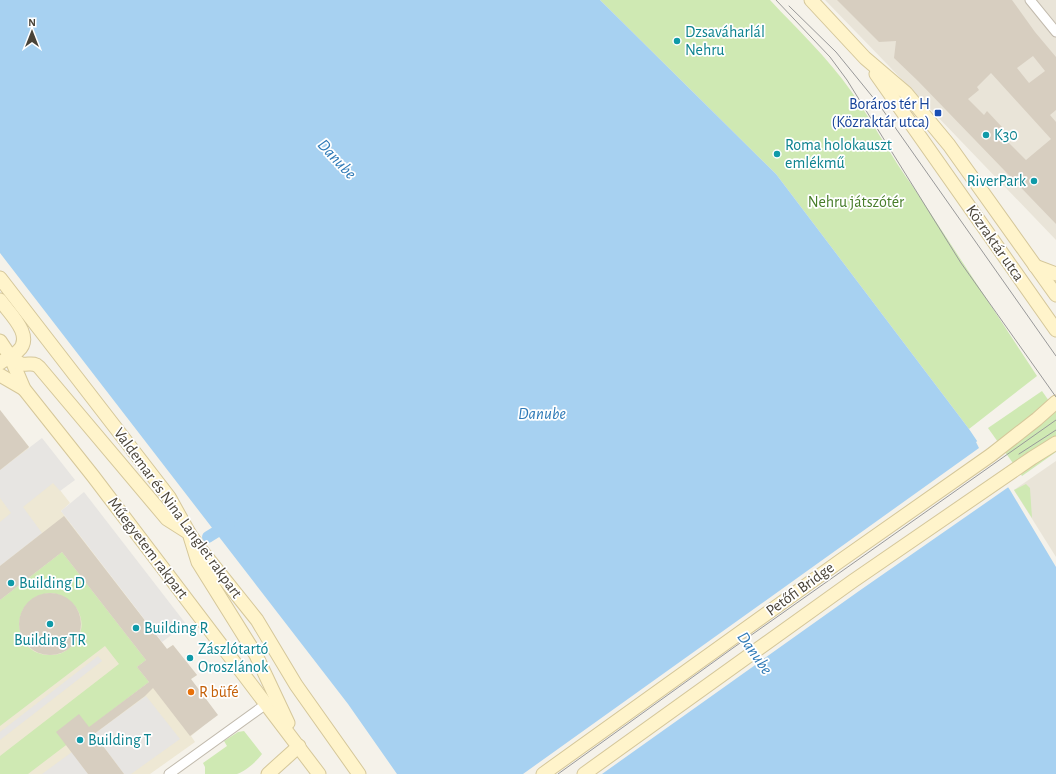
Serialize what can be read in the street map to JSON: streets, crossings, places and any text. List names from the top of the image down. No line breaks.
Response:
{"streets":{"main road":["Közraktár utca","Valdemar és Nina Langlet rakpart","Műegyetem rakpart","Petőfi Bridge"]},"water":["Danube"],"parks":["Nehru játszótér"],"places":{"other":["Dzsaváharlál Nehru","K30","Roma holokauszt emlékmű","RiverPark","Building D","Building TR","Building R","Zászlótartó Oroszlánok","R büfé","Building T"],"transit":["Boráros tér H (Közraktár utca)"]},"north":"top"}
